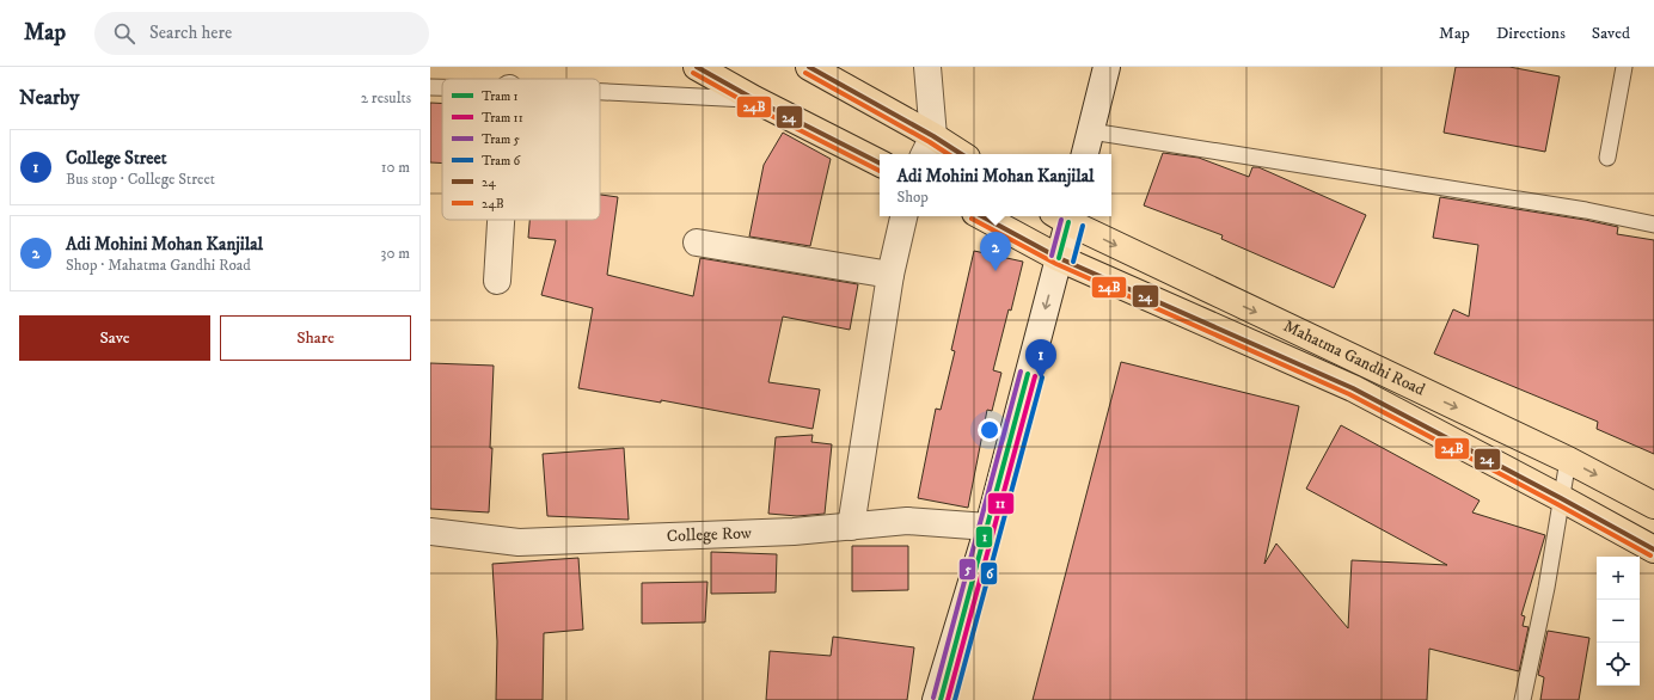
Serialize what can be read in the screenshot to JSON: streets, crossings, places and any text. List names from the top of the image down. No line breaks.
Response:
{"streets":{"main road":["Mahatma Gandhi Road"],"street":["College Row"]},"lines":["transit line 24","transit line 24B","tram line 5","tram line 1","tram line 6","tram line 11"],"legend":["Tram 1","Tram 11","Tram 5","Tram 6","24","24B"],"page":{"header":"Map","search":"Search here","nav":["Map","Directions","Saved"],"heading":["Nearby","2 results"],"list":[{"mark":"1","name":"College Street","note":"Bus stop · College Street","value":"10 m"},{"mark":"2","name":"Adi Mohini Mohan Kanjilal","note":"Shop · Mahatma Gandhi Road","value":"30 m"}],"popup":["Adi Mohini Mohan Kanjilal","Shop"],"pins":["2","1"],"buttons":["Save","Share"],"map_buttons":["+","−"]}}
